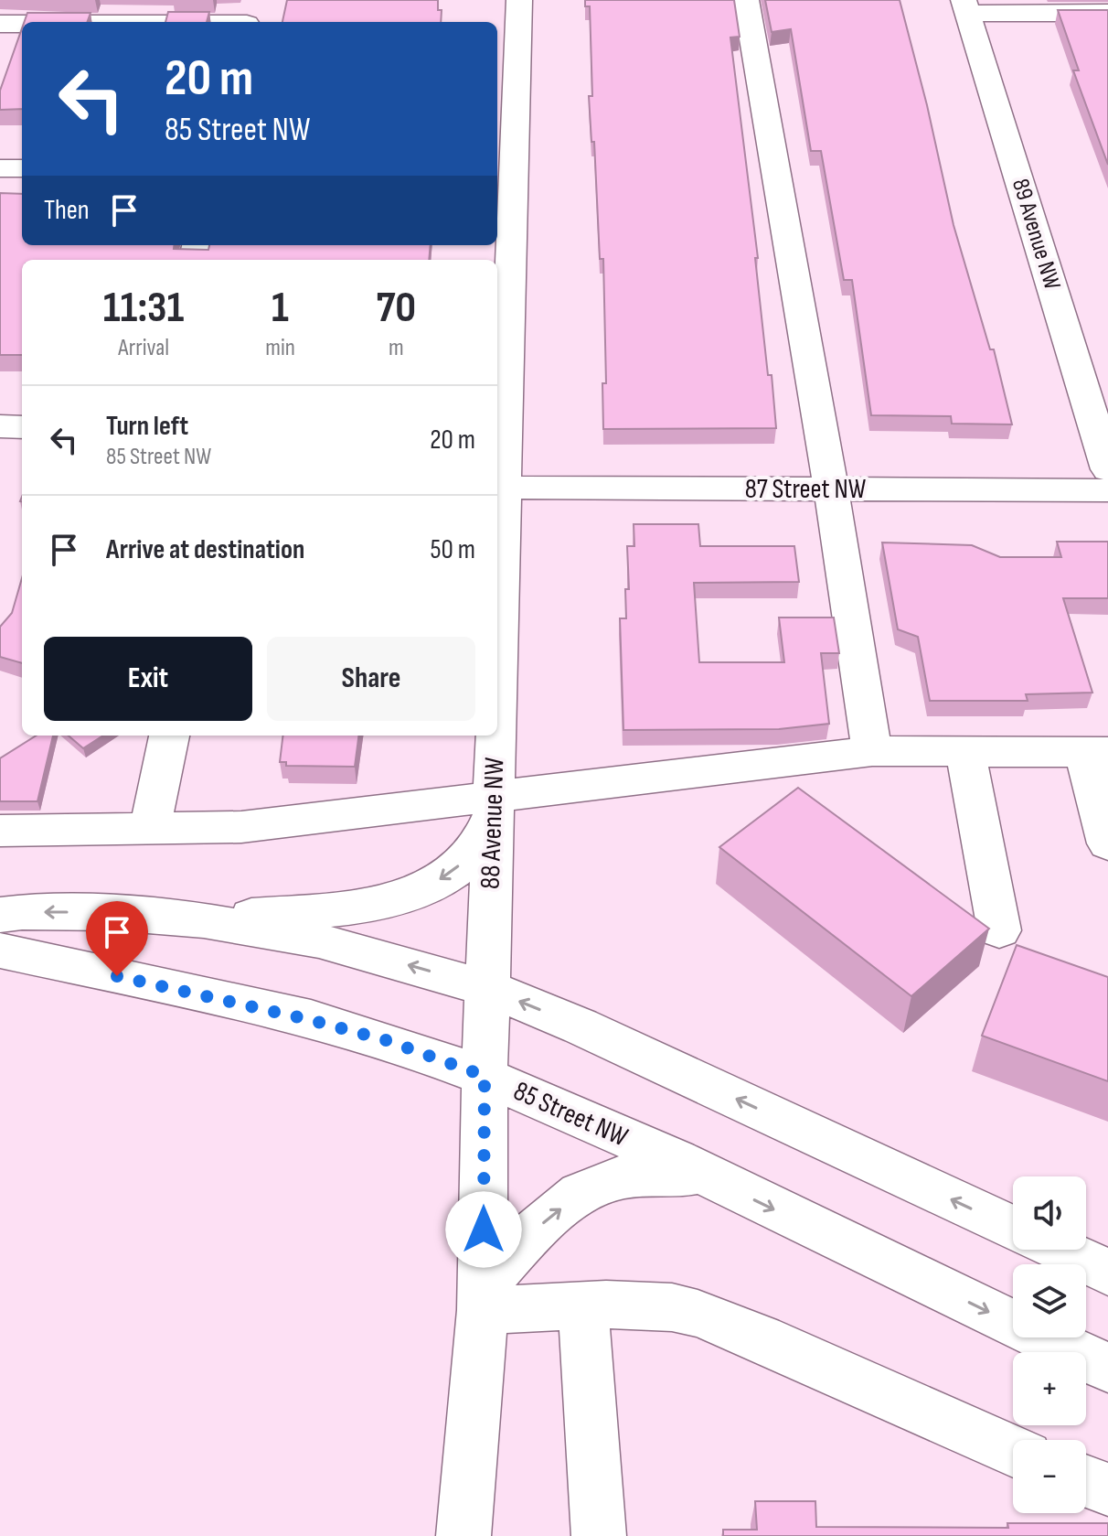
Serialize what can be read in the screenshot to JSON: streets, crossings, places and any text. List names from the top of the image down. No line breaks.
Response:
{"streets":{"street":["89 Avenue NW","87 Street NW","88 Avenue NW","85 Street NW"]},"crossings":[["87 Street NW","88 Avenue NW"],["88 Avenue NW","85 Street NW"]],"page":{"turn":["20 m","85 Street NW"],"then":"Then","eta":["11:31","Arrival","1","min","70","m"],"list":[{"name":"Turn left","note":"85 Street NW","value":"20 m"},{"name":"Arrive at destination","value":"50 m"}],"buttons":["Exit","Share"],"map_buttons":["+","−"]}}
